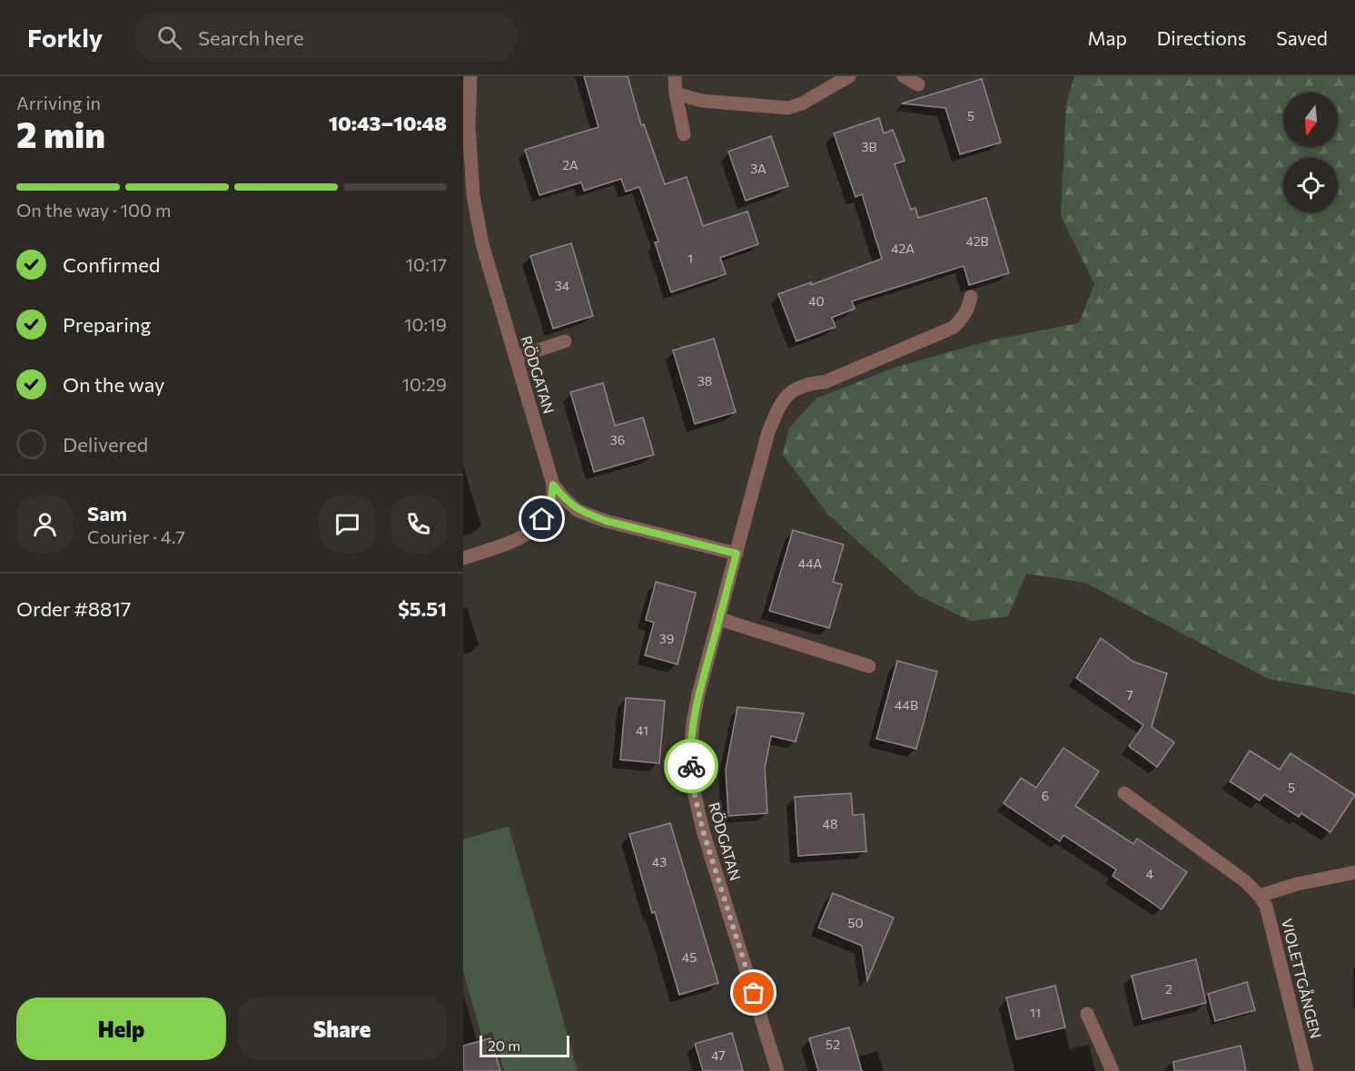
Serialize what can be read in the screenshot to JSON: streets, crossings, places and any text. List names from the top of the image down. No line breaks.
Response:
{"streets":{"street":["RÖDGATAN","VIOLETTGÅNGEN"]},"house_numbers":["5","3B","2A","3A","42B","42A","1","34","40","38","36","44A","39","7","44B","41","5","6","48","43","4","50","45","2","11","52","47"],"scale_bar":"20 m","north":"bottom","page":{"header":"Forkly","search":"Search here","nav":["Map","Directions","Saved"],"heading":["2 min","Arriving in","10:43–10:48"],"panel":["Sam","Courier · 4.7","Order #8817","$5.51"],"bar":"On the way · 100 m","list":[["Confirmed","10:17"],["Preparing","10:19"],["On the way","10:29"],"Delivered"],"buttons":["Help","Share"],"scale":"20 m"}}
